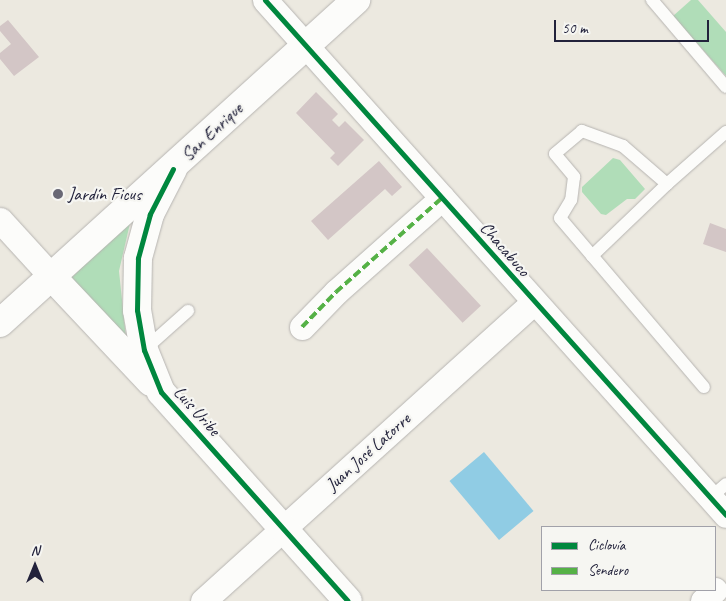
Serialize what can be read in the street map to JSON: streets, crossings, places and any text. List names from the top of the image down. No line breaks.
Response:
{"streets":{"street":["San Enrique","Chacabuco","Luis Uribe","Juan José Latorre"]},"crossings":[["San Enrique","Chacabuco"],["San Enrique","Luis Uribe"],["Chacabuco","Juan José Latorre"],["Luis Uribe","Juan José Latorre"]],"places":["Jardín Ficus"],"legend":["Ciclovía","Sendero"],"scale_bar":"50 m","north":"top"}
